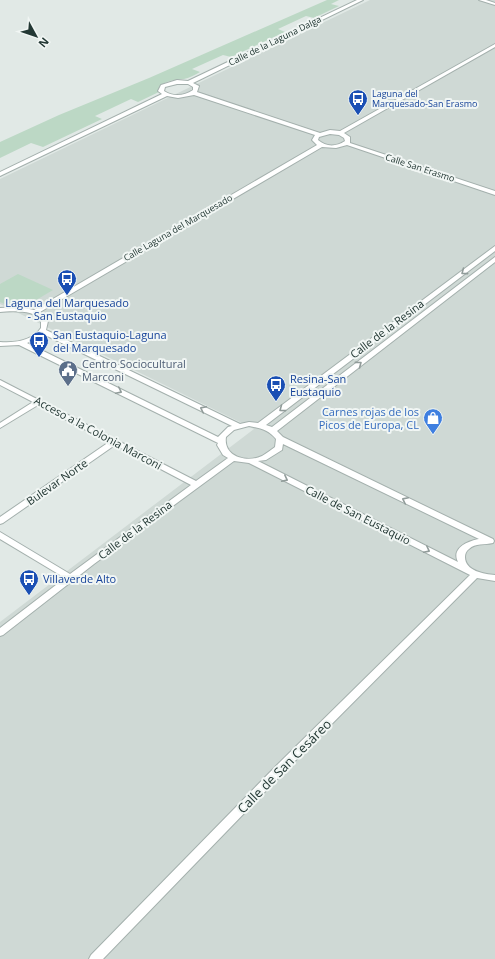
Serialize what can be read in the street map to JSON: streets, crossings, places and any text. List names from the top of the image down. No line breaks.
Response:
{"streets":{"street":["Calle de la Laguna Dalga","Calle San Erasmo","Calle Laguna del Marquesado","Calle de la Resina","Acceso a la Colonia Marconi","Bulevar Norte","Calle de San Eustaquio","Calle de San Cesáreo"]},"crossings":[["Calle de la Resina","Acceso a la Colonia Marconi"],["Calle de la Resina","Calle de San Eustaquio"],["Acceso a la Colonia Marconi","Bulevar Norte"],["Calle de San Eustaquio","Calle de San Cesáreo"]],"places":{"bus stop":["Laguna del Marquesado-San Erasmo","Laguna del Marquesado - San Eustaquio","San Eustaquio-Laguna del Marquesado","Resina-San Eustaquio","Villaverde Alto"],"public building":["Centro Sociocultural Marconi"],"shop":["Carnes rojas de los Picos de Europa, CL"]},"north":"bottom right"}
